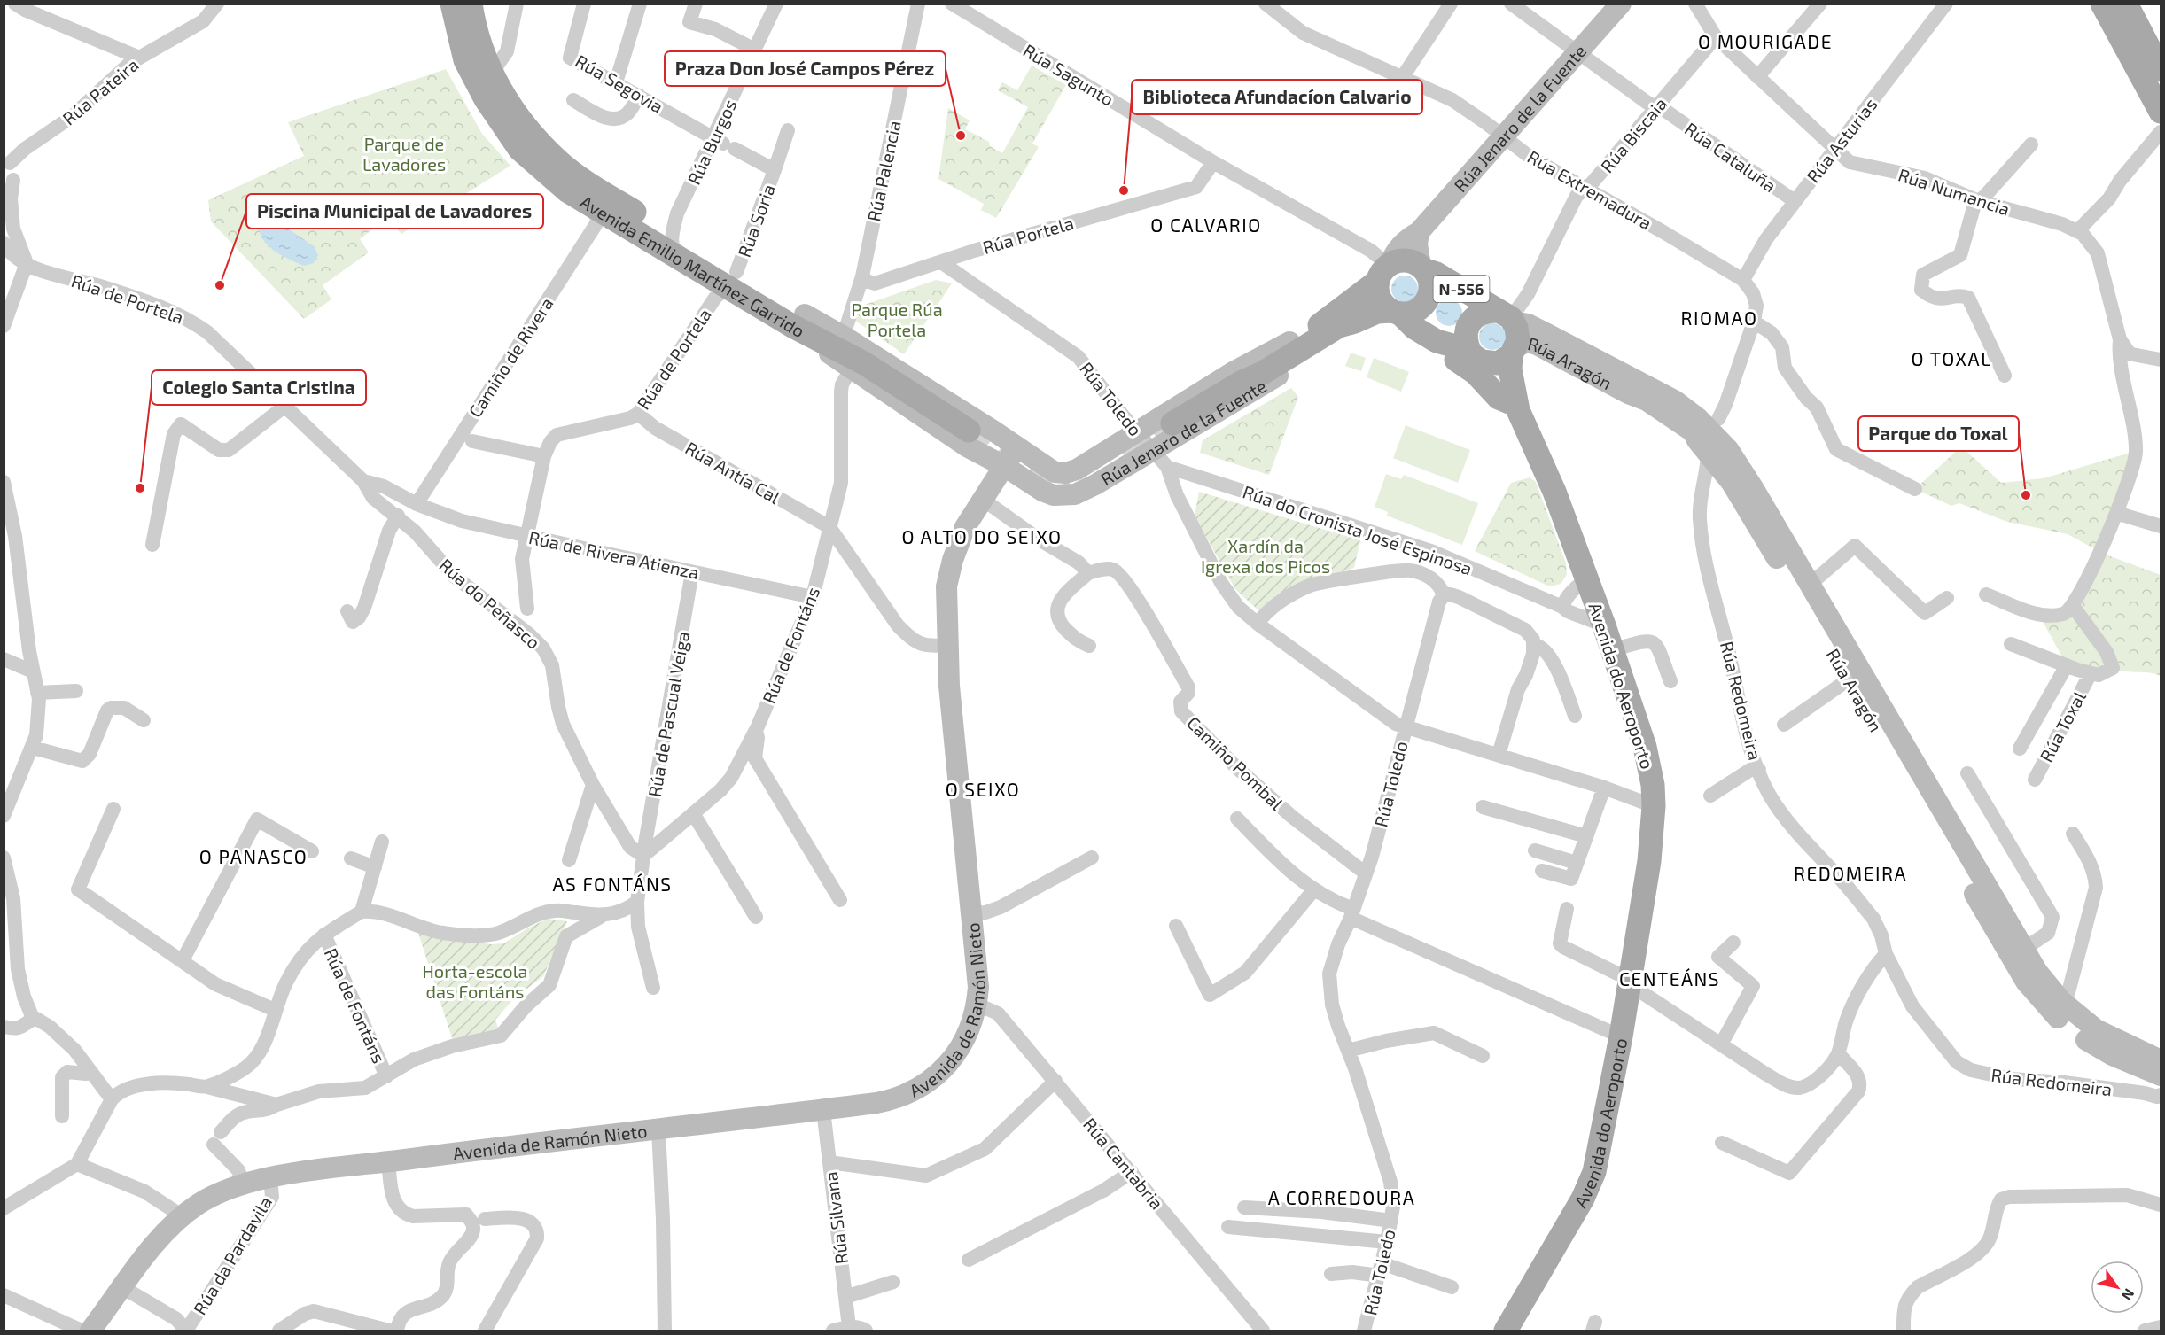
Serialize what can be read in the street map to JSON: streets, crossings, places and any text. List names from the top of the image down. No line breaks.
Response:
{"streets":{"main road":["Rúa Jenaro de la Fuente","Avenida Emilio Martínez Garrido","N-556","Rúa Aragón","Avenida do Aeroporto","Avenida de Ramón Nieto"],"street":["Rúa Sagunto","Rúa Segovia","Rúa Pateira","Rúa Biscaia","Rúa Asturias","Rúa Burgos","Rúa Cataluña","Rúa Palencia","Rúa Extremadura","Rúa Numancia","Rúa Soria","Rúa Portela","Rúa de Portela","Camiño de Rivera","Rúa Toledo","Rúa Antía Cal","Rúa do Cronista José Espinosa","Rúa de Rivera Atienza","Rúa do Peñasco","Rúa de Fontáns","Rúa Redomeira","Rúa de Pascual Veiga","Rúa Toxal","Camiño Pombal","Rúa Cantabria","Rúa Silvana","Rúa da Pardavila"]},"crossings":[["Rúa Sagunto","Rúa Portela"],["Rúa Segovia","Rúa Burgos"],["Rúa Segovia","Rúa Soria"],["Rúa Jenaro de la Fuente","Rúa Cataluña"],["Rúa Jenaro de la Fuente","Rúa Extremadura"],["Rúa Jenaro de la Fuente","Avenida Emilio Martínez Garrido"],["Rúa Jenaro de la Fuente","Rúa Aragón"],["Rúa Jenaro de la Fuente","Rúa Toledo"],["Rúa Jenaro de la Fuente","Rúa do Cronista José Espinosa"],["Rúa Jenaro de la Fuente","Avenida de Ramón Nieto"],["Rúa Biscaia","Rúa Cataluña"],["Rúa Biscaia","Rúa Extremadura"],["Rúa Biscaia","Rúa Numancia"],["Rúa Biscaia","Rúa Aragón"],["Rúa Biscaia","Avenida do Aeroporto"],["Rúa Asturias","Rúa Cataluña"],["Rúa Asturias","Rúa Extremadura"],["Rúa Asturias","Rúa Numancia"],["Rúa Burgos","Rúa Soria"],["Rúa Burgos","Avenida Emilio Martínez Garrido"],["Rúa Palencia","Rúa Portela"],["Rúa Palencia","Avenida Emilio Martínez Garrido"],["Rúa Extremadura","Rúa Aragón"],["Rúa Soria","Avenida Emilio Martínez Garrido"],["Rúa Soria","Rúa de Portela"],["Rúa Portela","Rúa Toledo"],["Avenida Emilio Martínez Garrido","Rúa de Portela"],["Avenida Emilio Martínez Garrido","Camiño de Rivera"],["Avenida Emilio Martínez Garrido","Avenida de Ramón Nieto"],["Rúa de Portela","Camiño de Rivera"],["Rúa de Portela","Rúa Antía Cal"],["Rúa de Portela","Rúa de Rivera Atienza"],["Rúa de Portela","Rúa do Peñasco"],["Camiño de Rivera","Rúa de Rivera Atienza"],["Rúa Aragón","Avenida do Aeroporto"],["Rúa Aragón","Rúa Redomeira"],["Rúa Toledo","Rúa do Cronista José Espinosa"],["Rúa Toledo","Camiño Pombal"],["Rúa Antía Cal","Rúa de Fontáns"],["Rúa do Cronista José Espinosa","Avenida do Aeroporto"],["Rúa de Rivera Atienza","Rúa de Fontáns"],["Rúa de Rivera Atienza","Rúa de Pascual Veiga"],["Rúa do Peñasco","Rúa de Fontáns"],["Rúa do Peñasco","Rúa de Pascual Veiga"],["Rúa de Fontáns","Rúa de Pascual Veiga"],["Rúa de Fontáns","Avenida de Ramón Nieto"],["Avenida de Ramón Nieto","Rúa Cantabria"],["Avenida de Ramón Nieto","Rúa Silvana"],["Avenida de Ramón Nieto","Rúa da Pardavila"]],"districts":["O MOURIGADE","O CALVARIO","RIOMAO","O TOXAL","O ALTO DO SEIXO","O SEIXO","O PANASCO","REDOMEIRA","AS FONTÁNS","CENTEÁNS","A CORREDOURA"],"parks":["Parque de Lavadores","Parque Rúa Portela","Xardín da Igrexa dos Picos","Horta-escola das Fontáns"],"places":["Praza Don José Campos Pérez","Biblioteca Afundacíon Calvario","Piscina Municipal de Lavadores","Colegio Santa Cristina","Parque do Toxal"],"north":"bottom right"}
